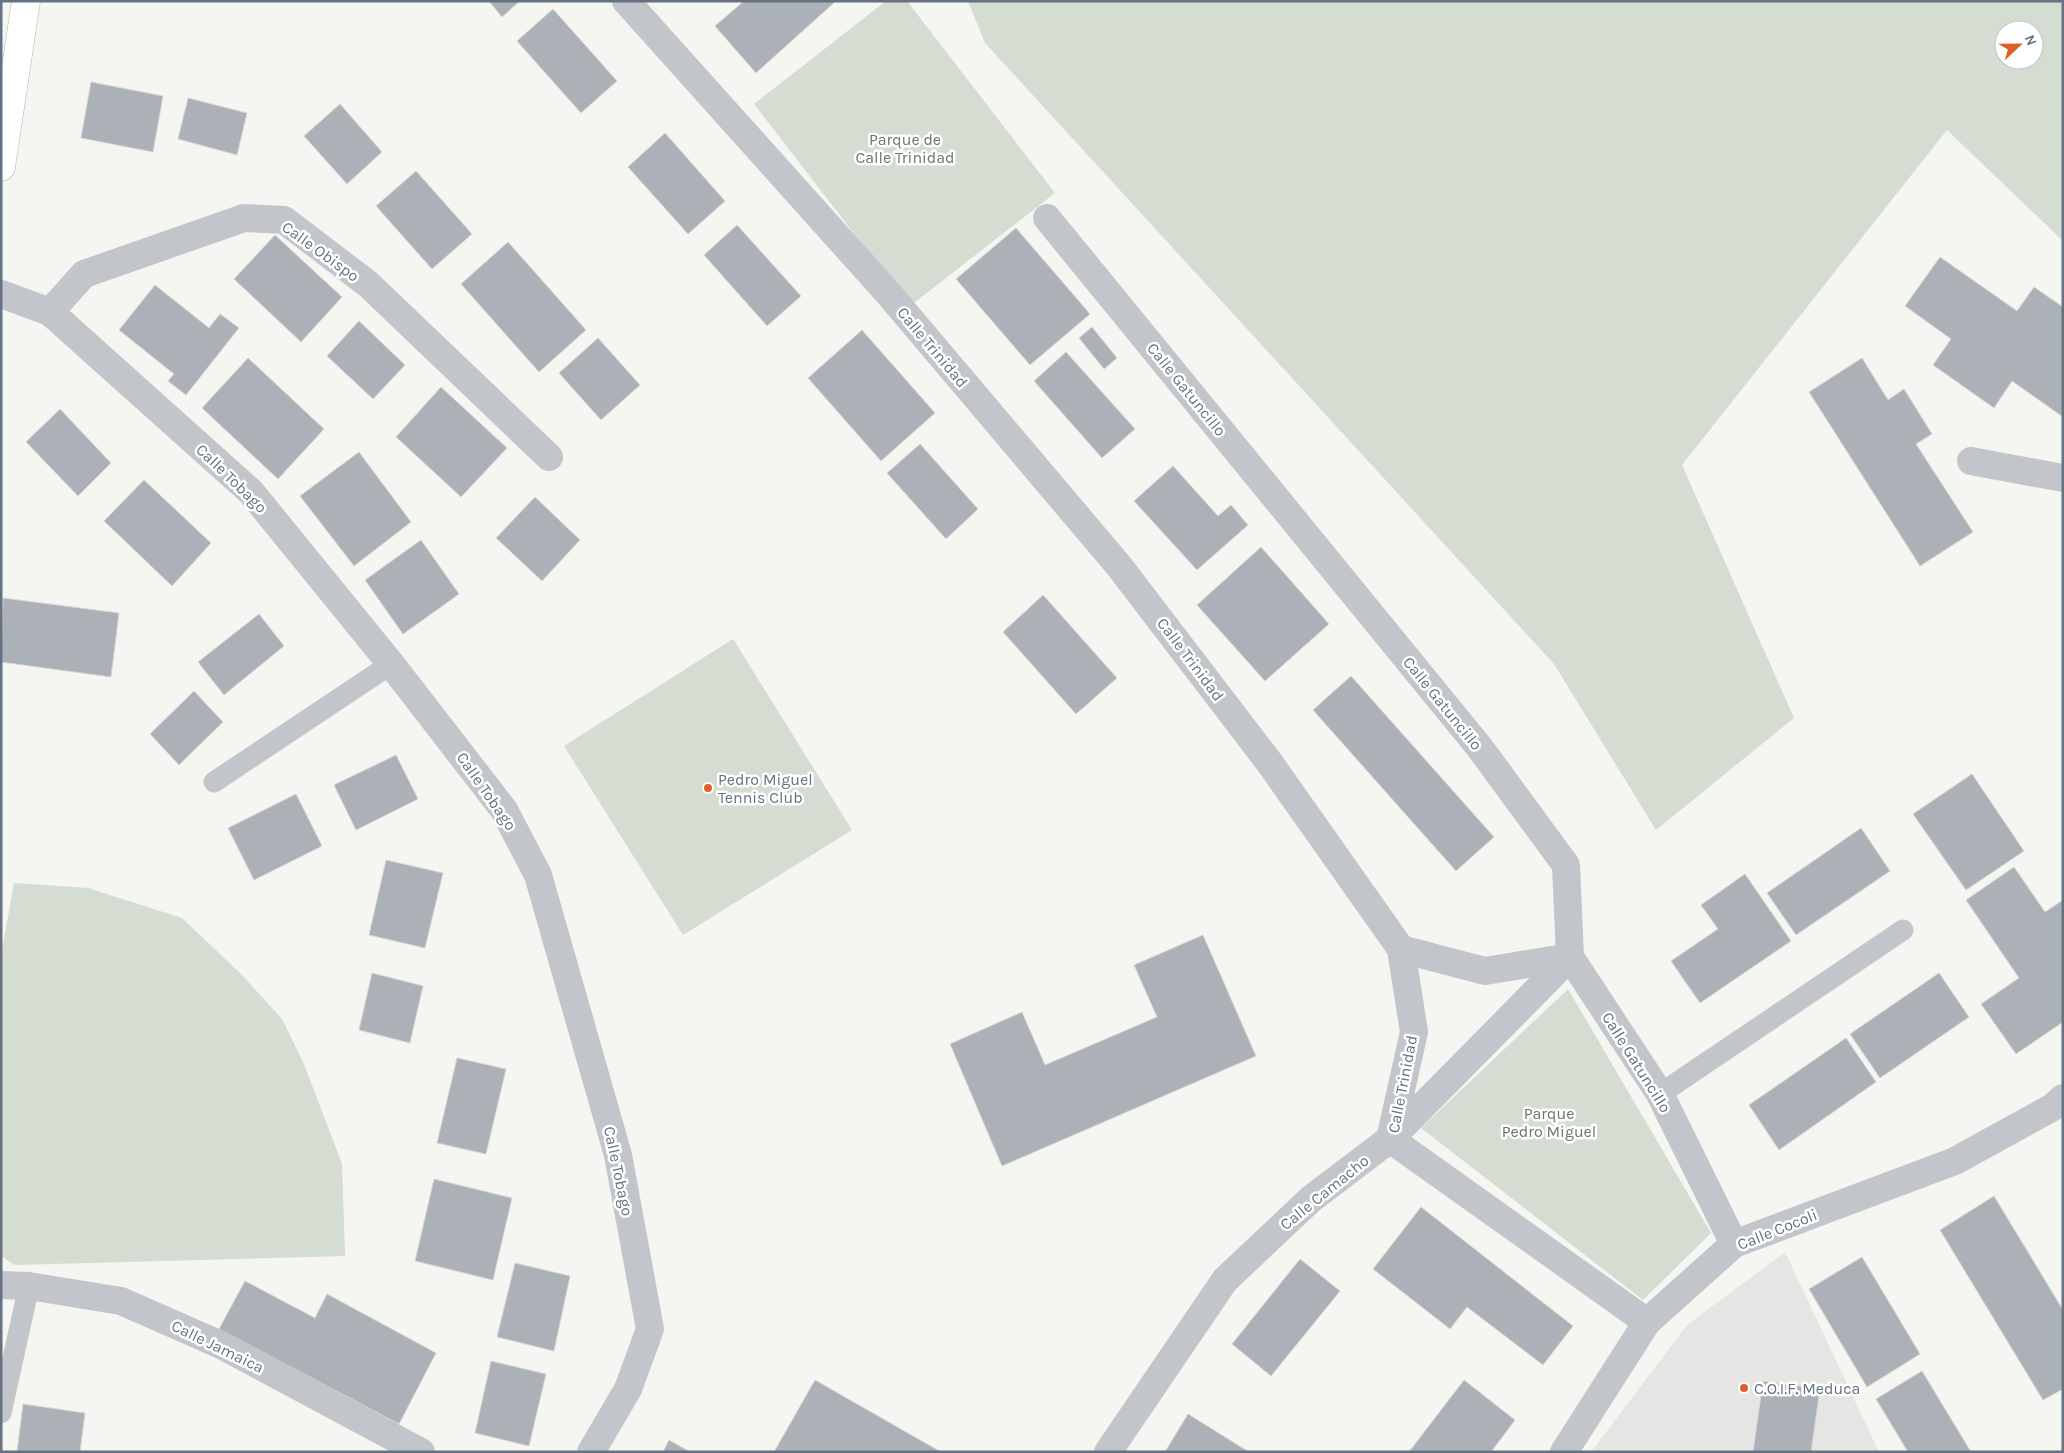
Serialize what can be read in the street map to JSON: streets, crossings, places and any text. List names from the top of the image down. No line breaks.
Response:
{"streets":{"street":["Calle Obispo","Calle Trinidad","Calle Gatuncillo","Calle Tobago","Calle Camacho","Calle Cocoli","Calle Jamaica"]},"crossings":[["Calle Obispo","Calle Tobago"],["Calle Trinidad","Calle Camacho"],["Calle Trinidad","Calle Cocoli"],["Calle Gatuncillo","Calle Camacho"],["Calle Gatuncillo","Calle Cocoli"]],"parks":["Parque de Calle Trinidad","Parque Pedro Miguel"],"places":["Pedro Miguel Tennis Club","C.O.I.F. Meduca"],"north":"right"}
